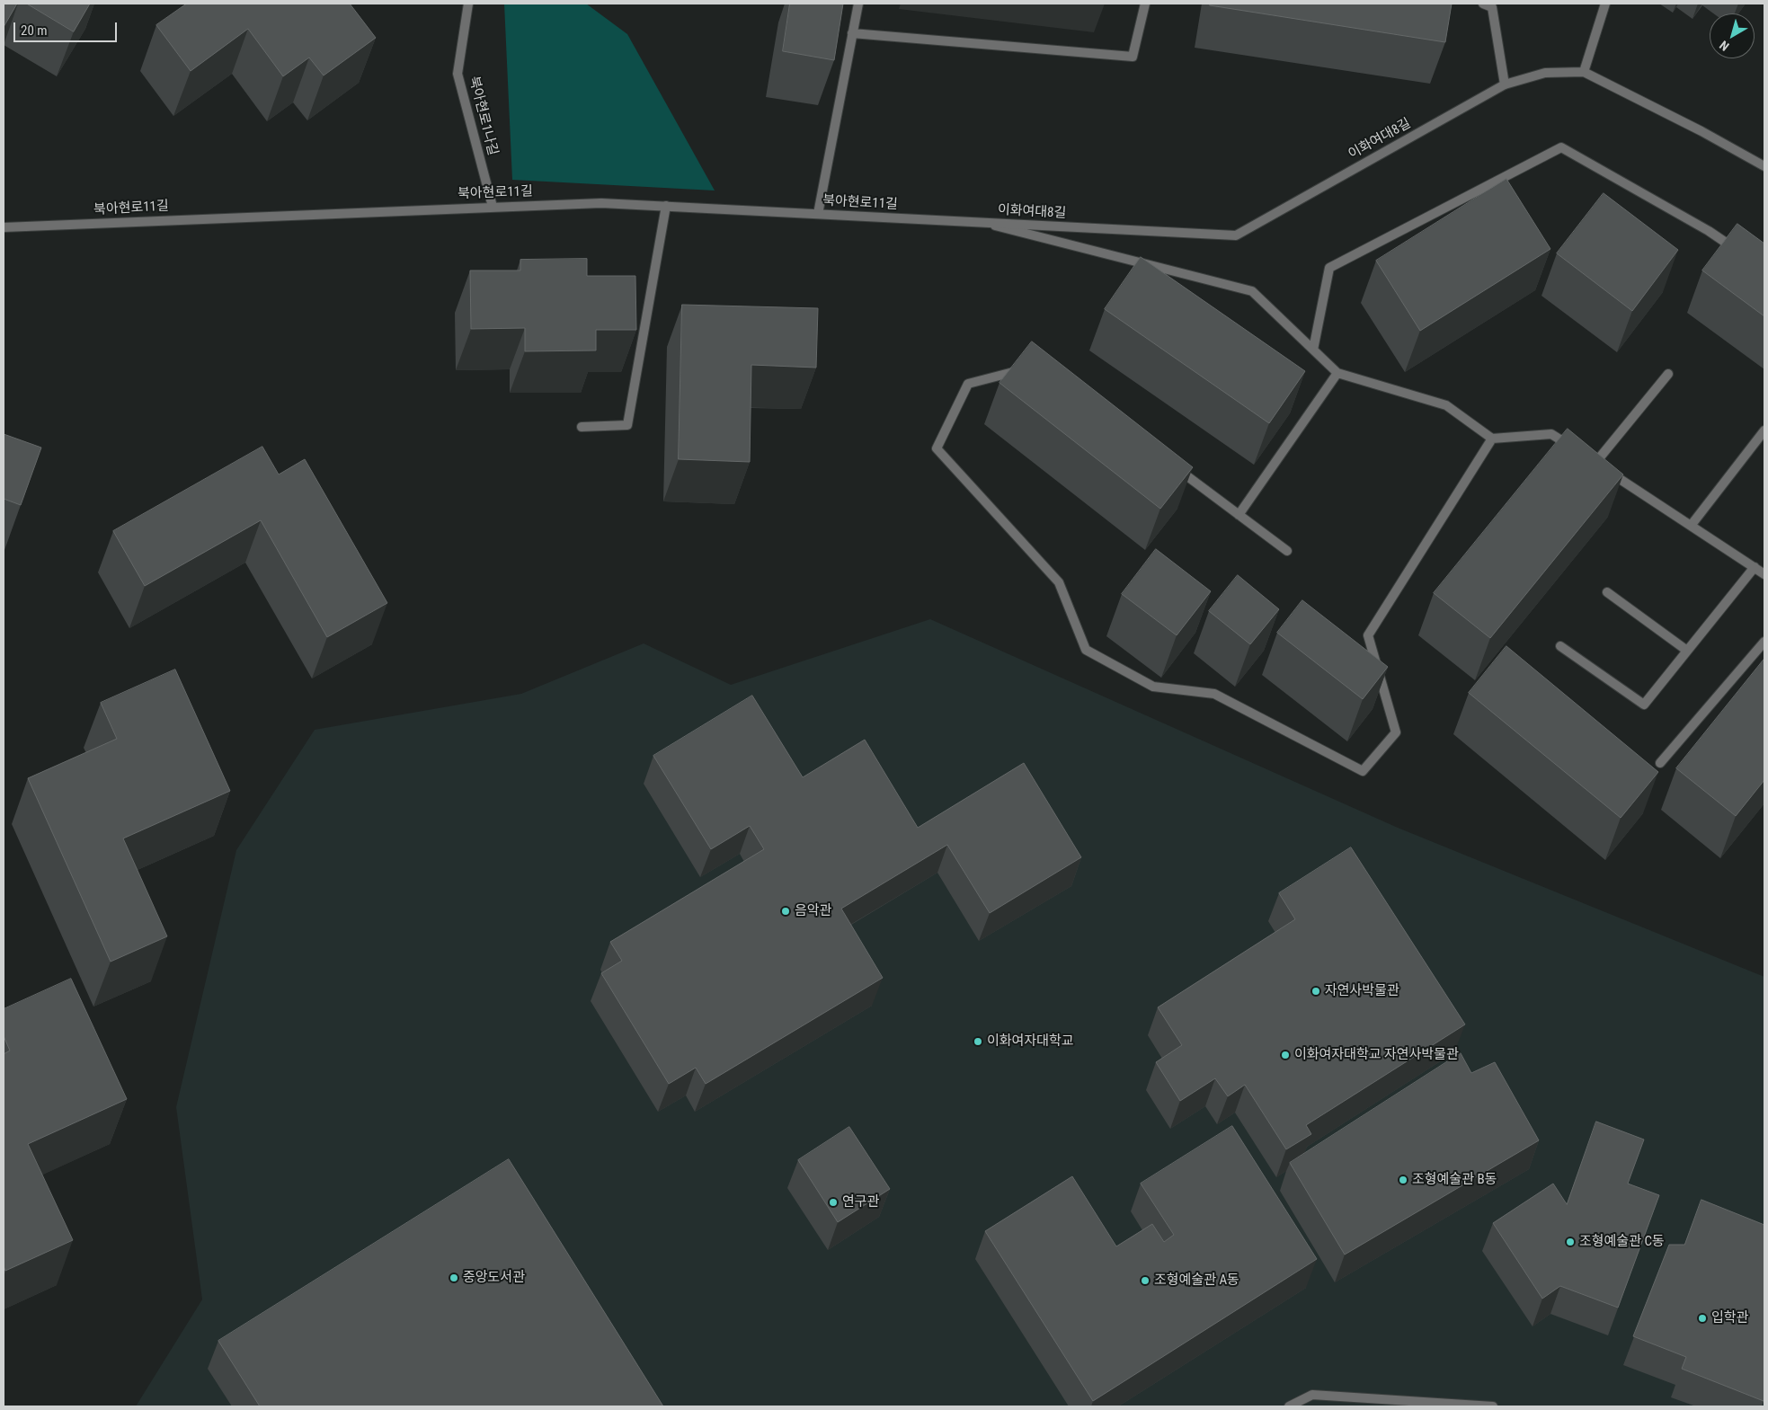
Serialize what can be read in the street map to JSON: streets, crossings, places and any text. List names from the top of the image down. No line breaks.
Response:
{"streets":{"street":["북아현로1나길","이화여대8길","북아현로11길"]},"crossings":[["북아현로1나길","북아현로11길"],["이화여대8길","북아현로11길"]],"places":["음악관","자연사박물관","이화여자대학교","이화여자대학교 자연사박물관","조형예술관 B동","연구관","조형예술관 C동","중앙도서관","조형예술관 A동","입학관"],"scale_bar":"20 m","north":"bottom left"}
